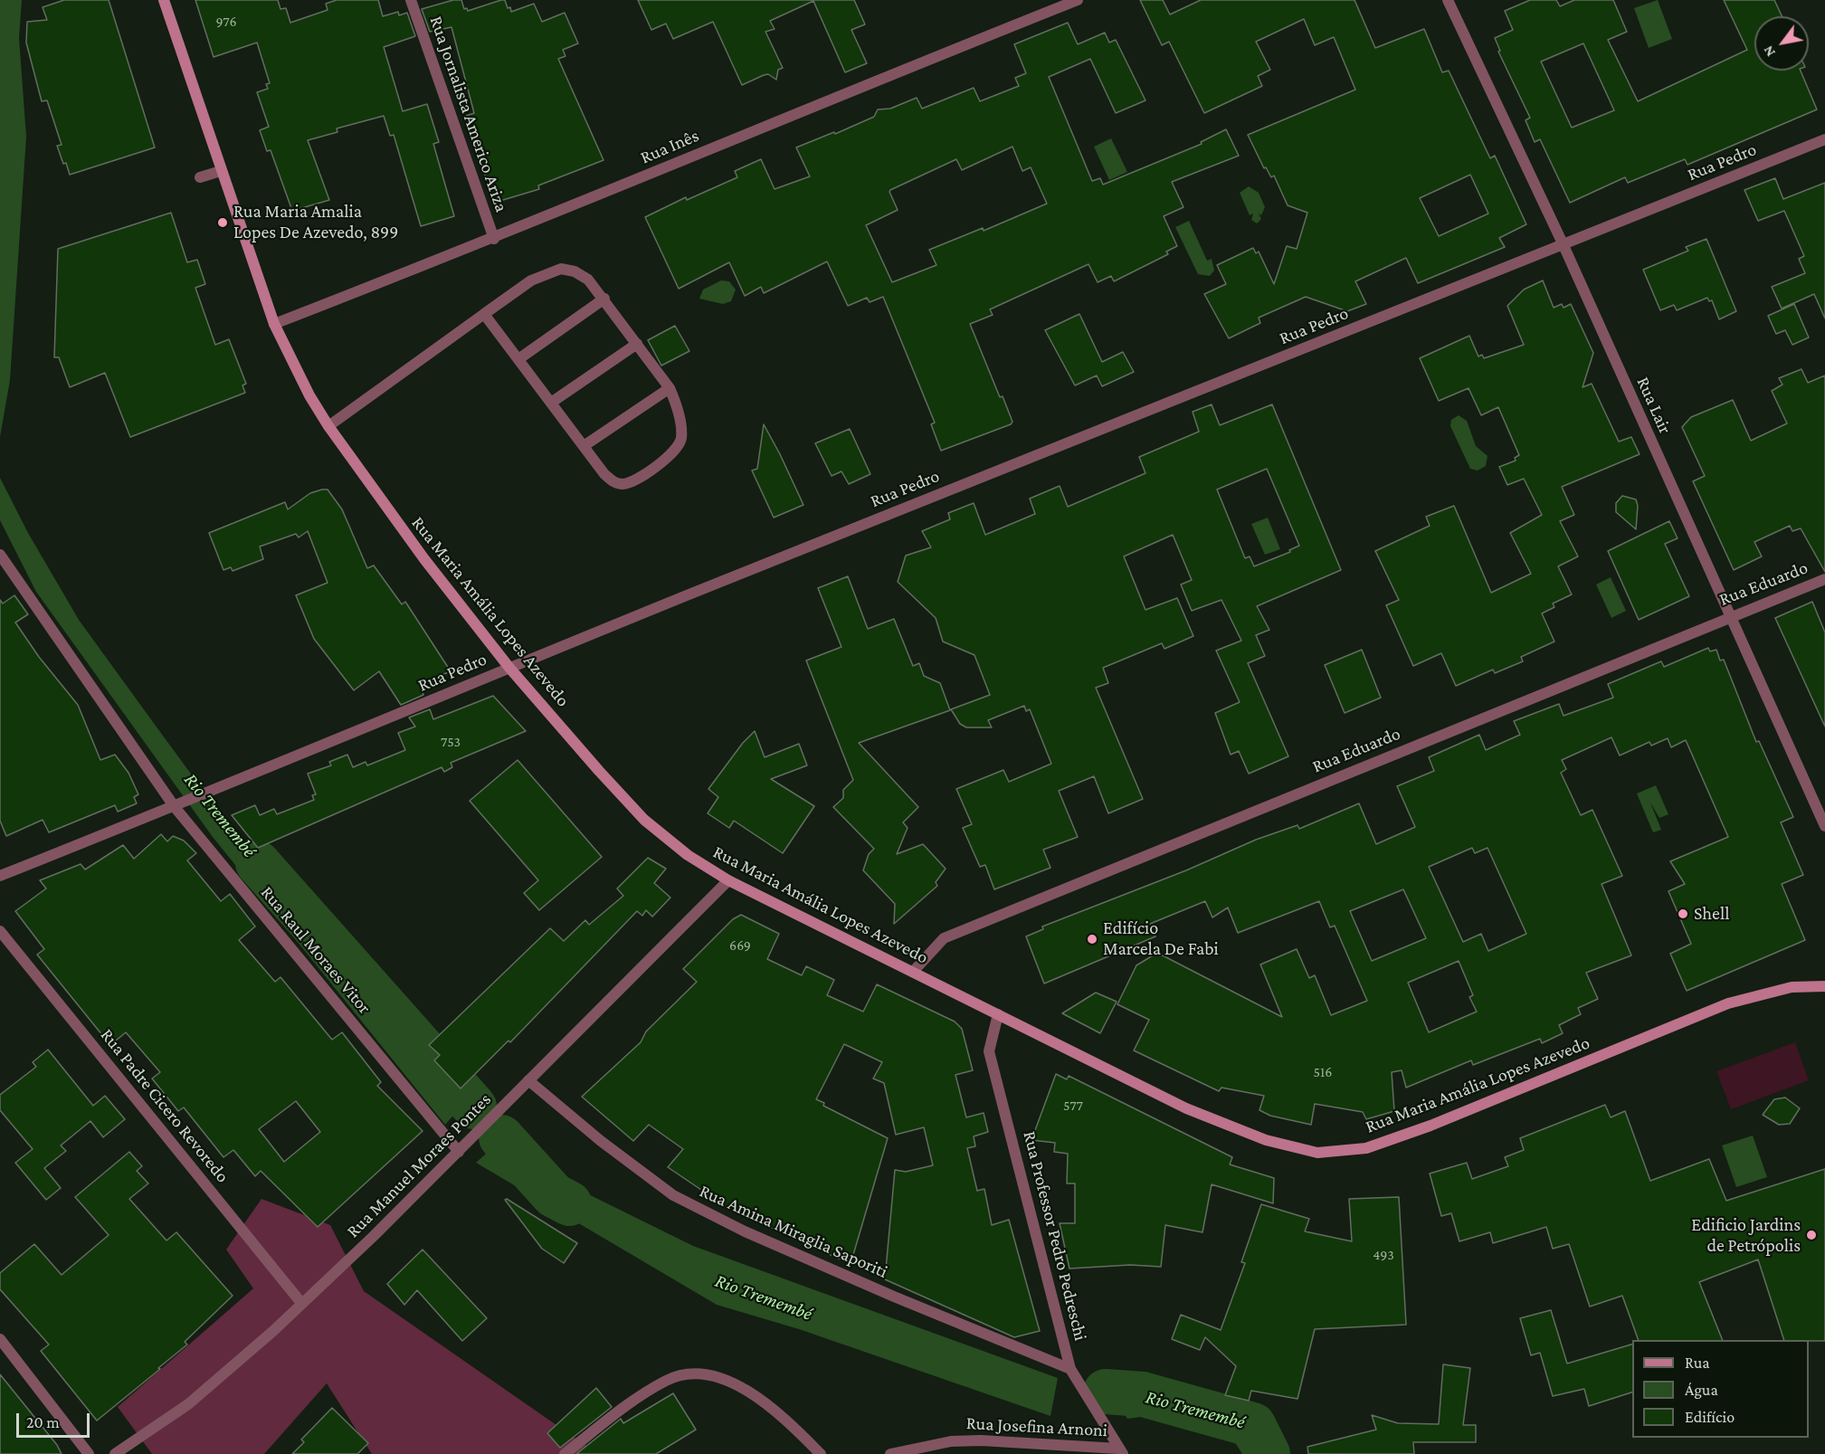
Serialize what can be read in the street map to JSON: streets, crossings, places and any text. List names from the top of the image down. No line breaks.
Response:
{"streets":{"main road":["Rua Maria Amália Lopes Azevedo"],"street":["Rua Jornalista Americo Ariza","Rua Inês","Rua Pedro","Rua Lair","Rua Eduardo","Rua Raul Moraes Vitor","Rua Padre Cicero Revoredo","Rua Manuel Moraes Pontes","Rua Amina Miraglia Saporiti","Rua Professor Pedro Pedreschi","Rua Josefina Arnoni"]},"crossings":[["Rua Jornalista Americo Ariza","Rua Inês"],["Rua Inês","Rua Maria Amália Lopes Azevedo"],["Rua Pedro","Rua Lair"],["Rua Pedro","Rua Maria Amália Lopes Azevedo"],["Rua Pedro","Rua Raul Moraes Vitor"],["Rua Lair","Rua Eduardo"],["Rua Eduardo","Rua Maria Amália Lopes Azevedo"],["Rua Maria Amália Lopes Azevedo","Rua Manuel Moraes Pontes"],["Rua Maria Amália Lopes Azevedo","Rua Professor Pedro Pedreschi"],["Rua Raul Moraes Vitor","Rua Manuel Moraes Pontes"],["Rua Padre Cicero Revoredo","Rua Manuel Moraes Pontes"],["Rua Manuel Moraes Pontes","Rua Amina Miraglia Saporiti"],["Rua Amina Miraglia Saporiti","Rua Professor Pedro Pedreschi"],["Rua Professor Pedro Pedreschi","Rua Josefina Arnoni"]],"water":["Rio Tremembé"],"places":["Rua Maria Amalia Lopes De Azevedo, 899","Shell","Edifício Marcela De Fabi","Edificio Jardins de Petrópolis"],"house_numbers":["976","753","669","516","577","493"],"legend":["Rua","Água","Edifício"],"scale_bar":"20 m","north":"bottom left"}
